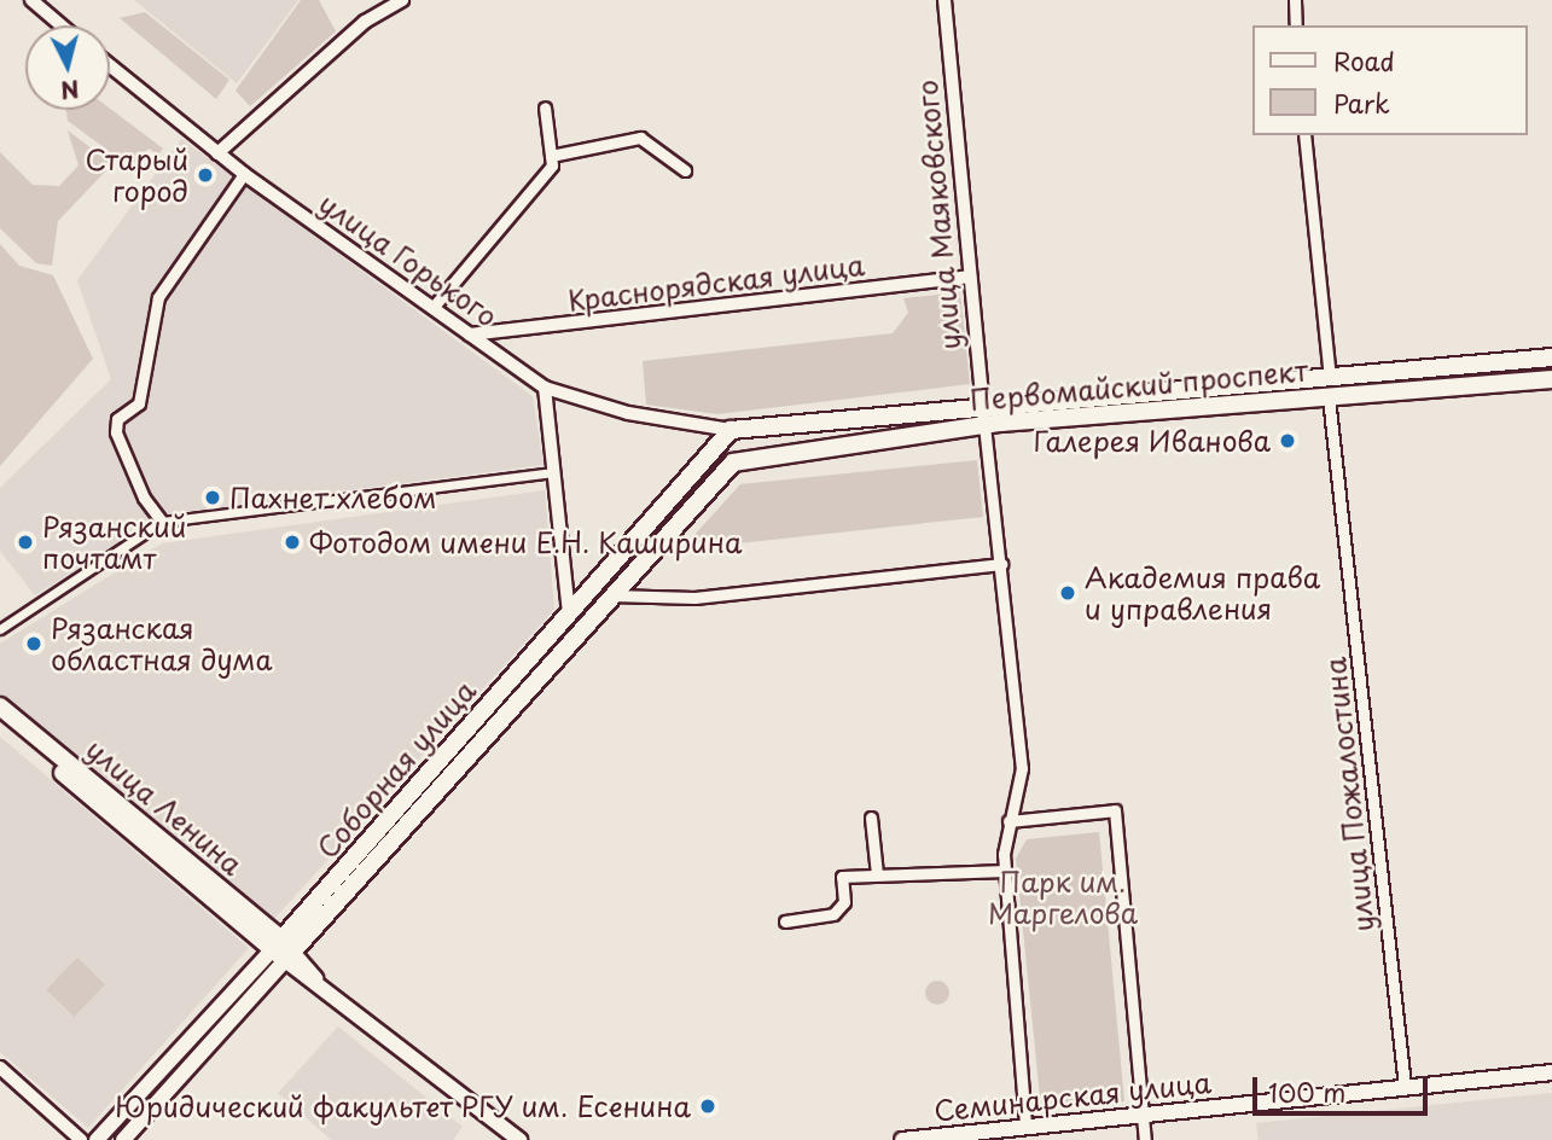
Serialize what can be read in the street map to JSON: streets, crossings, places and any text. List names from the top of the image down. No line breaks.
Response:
{"streets":{"main road":["Первомайский проспект","Соборная улица","улица Ленина","Семинарская улица"],"street":["улица Маяковского","улица Горького","Краснорядская улица","улица Пожалостина"]},"crossings":[["улица Маяковского","Краснорядская улица"],["улица Маяковского","Первомайский проспект"],["улица Горького","Краснорядская улица"],["улица Горького","Первомайский проспект"],["улица Горького","Соборная улица"],["Первомайский проспект","Соборная улица"],["Первомайский проспект","улица Пожалостина"],["Соборная улица","улица Ленина"],["улица Пожалостина","Семинарская улица"]],"parks":["Парк им. Маргелова"],"places":["Старый город","Галерея Иванова","Пахнет хлебом","Рязанский почтамт","Фотодом имени Е.Н. Каширина","Академия права и управления","Рязанская областная дума","Юридический факультет РГУ им. Есенина"],"legend":["Road","Park"],"scale_bar":"100 m","north":"bottom"}
